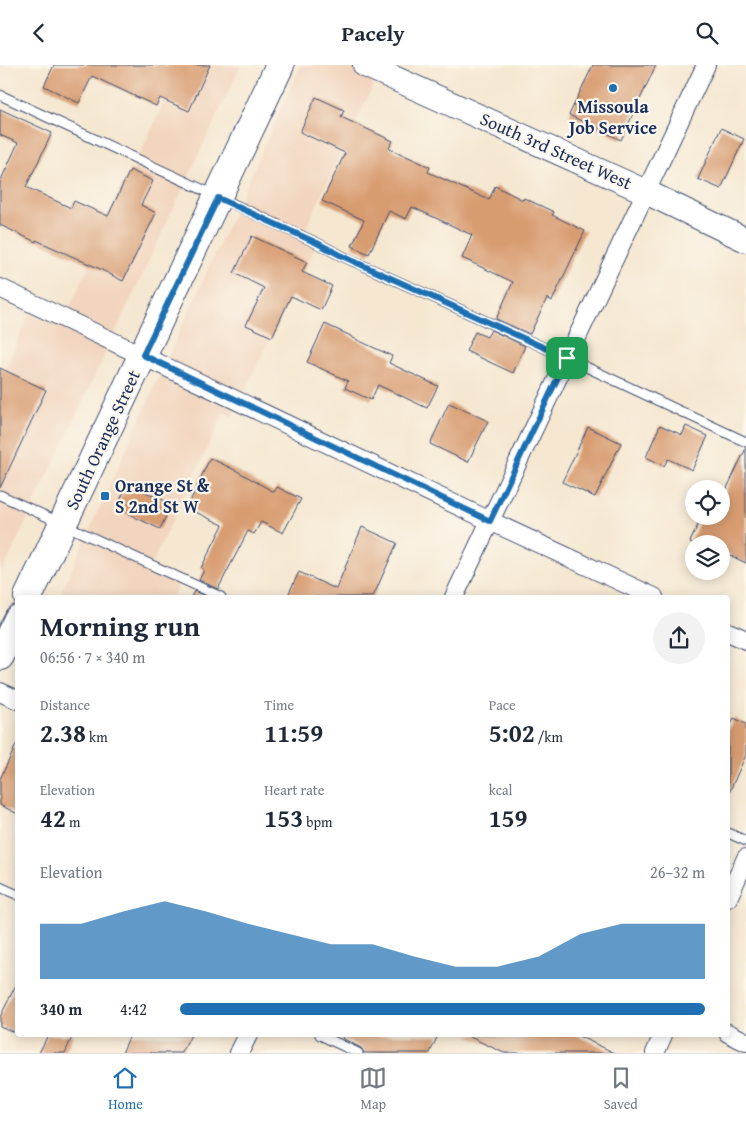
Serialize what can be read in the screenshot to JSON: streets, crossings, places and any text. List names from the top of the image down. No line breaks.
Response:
{"streets":{"main road":["South 3rd Street West","South Orange Street"]},"places":{"other":["Missoula Job Service"],"transit":["Orange St & S 2nd St W"]},"page":{"header":"Pacely","heading":["Morning run","06:56 · 7 × 340 m"],"stats":[["Distance","2.38 km"],["Time","11:59"],["Pace","5:02 /km"],["Elevation","42 m"],["Heart rate","153 bpm"],["kcal","159"]],"chart":["Elevation","26–32 m"],"list":[{"name":"340 m","note":"4:42"}],"tabs":["Home","Map","Saved"]}}
